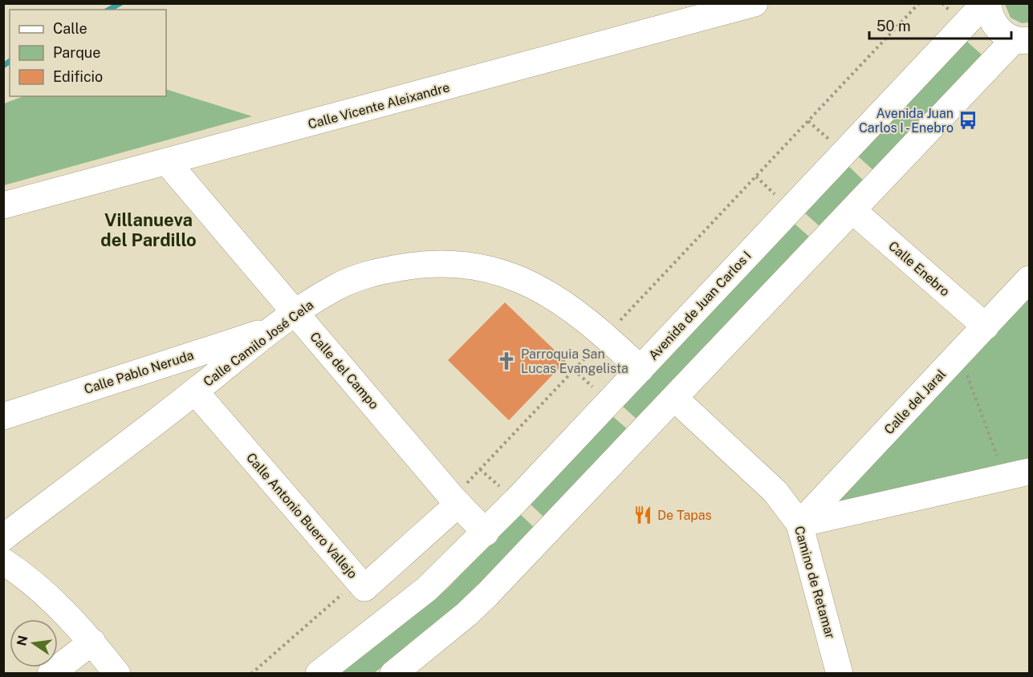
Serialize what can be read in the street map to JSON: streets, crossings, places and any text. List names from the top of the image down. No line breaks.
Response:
{"streets":{"street":["Calle Vicente Aleixandre","Calle Enebro","Avenida de Juan Carlos I","Calle Camilo José Cela","Calle del Campo","Calle Pablo Neruda","Calle del Jaral","Calle Antonio Buero Vallejo","Camino de Retamar"]},"crossings":[["Calle Vicente Aleixandre","Calle del Campo"],["Calle Enebro","Calle del Jaral"],["Avenida de Juan Carlos I","Calle Camilo José Cela"],["Avenida de Juan Carlos I","Calle del Campo"],["Calle Camilo José Cela","Calle del Campo"],["Calle Camilo José Cela","Calle Pablo Neruda"],["Calle Camilo José Cela","Calle Antonio Buero Vallejo"],["Calle del Campo","Calle Antonio Buero Vallejo"],["Calle del Jaral","Camino de Retamar"]],"districts":["Villanueva del Pardillo"],"places":{"bus stop":["Avenida Juan Carlos I - Enebro"],"church":["Parroquia San Lucas Evangelista"],"restaurant":["De Tapas"]},"legend":["Calle","Parque","Edificio"],"scale_bar":"50 m","north":"left"}
